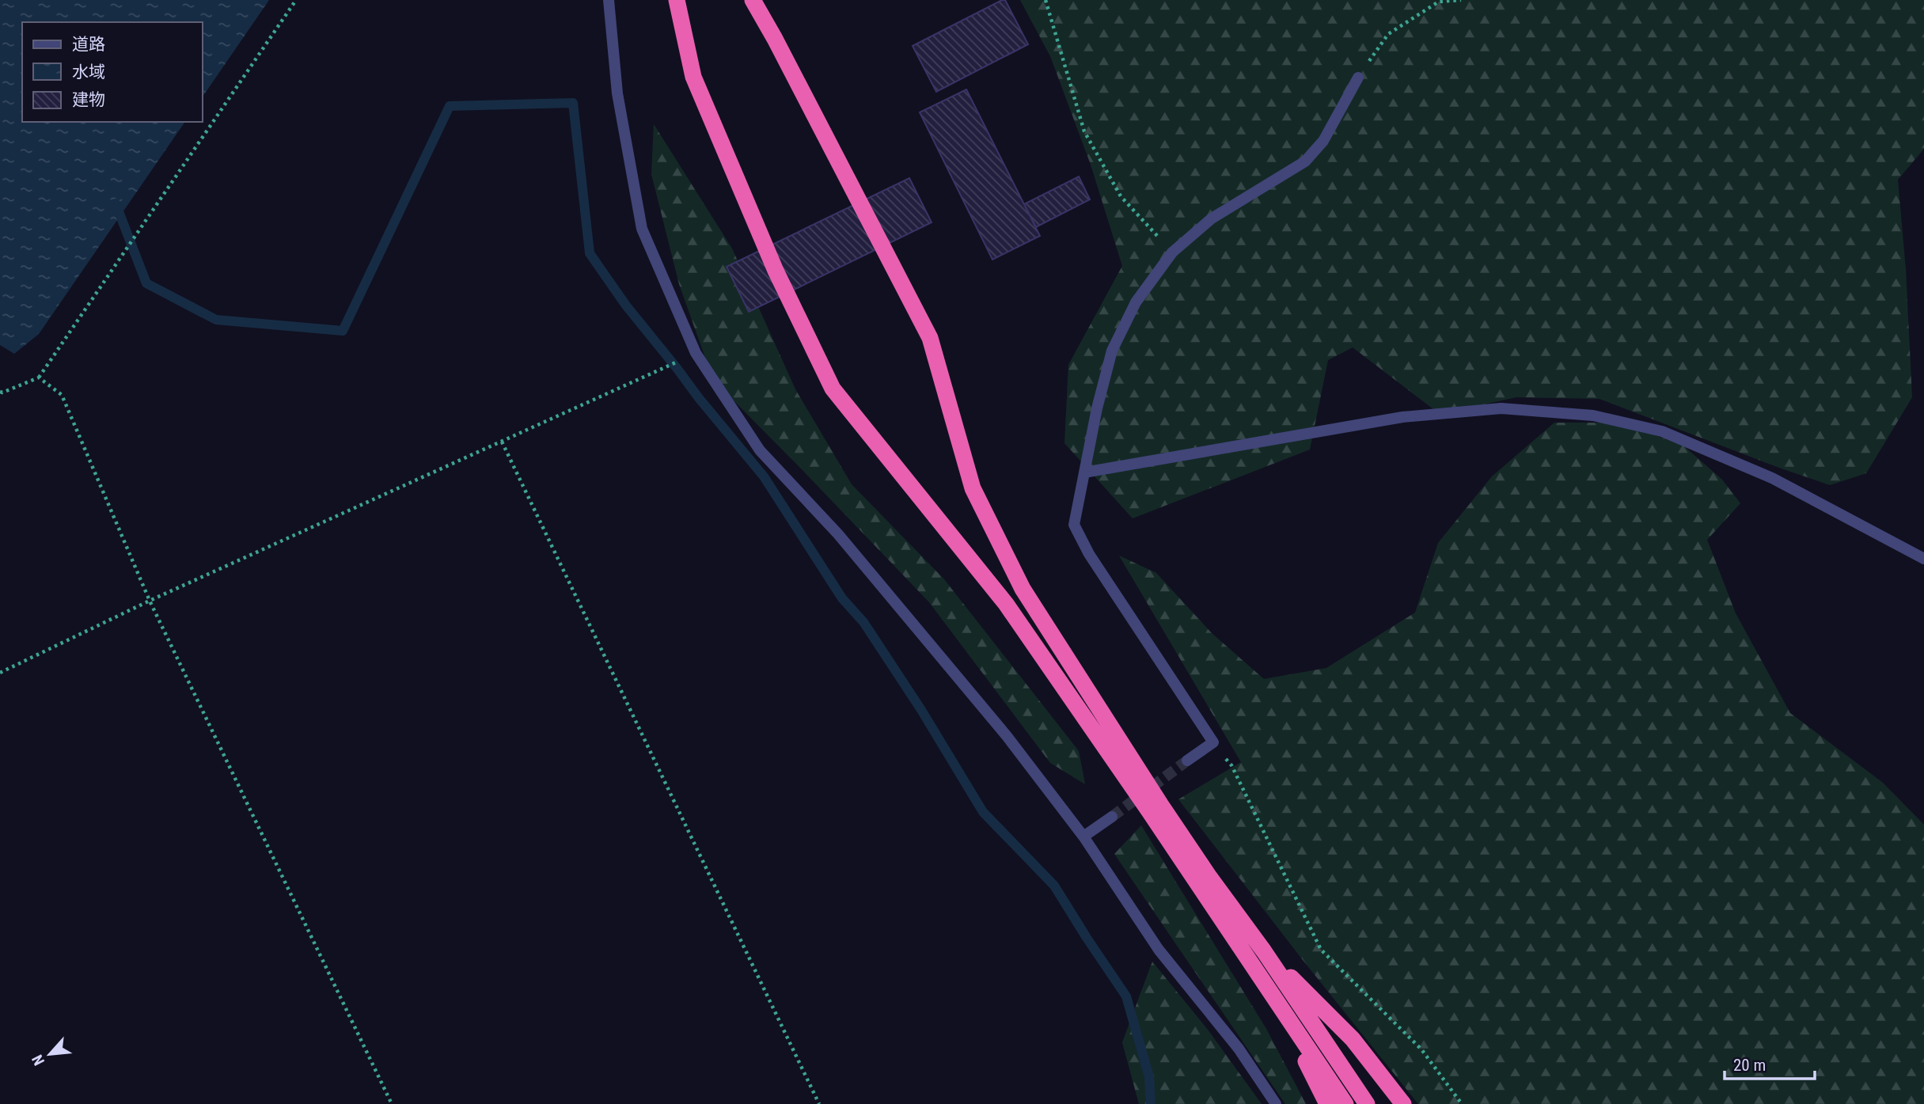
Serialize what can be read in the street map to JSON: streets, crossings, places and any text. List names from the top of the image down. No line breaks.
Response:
{"legend":["道路","水域","建物"],"scale_bar":"20 m","north":"bottom left"}
